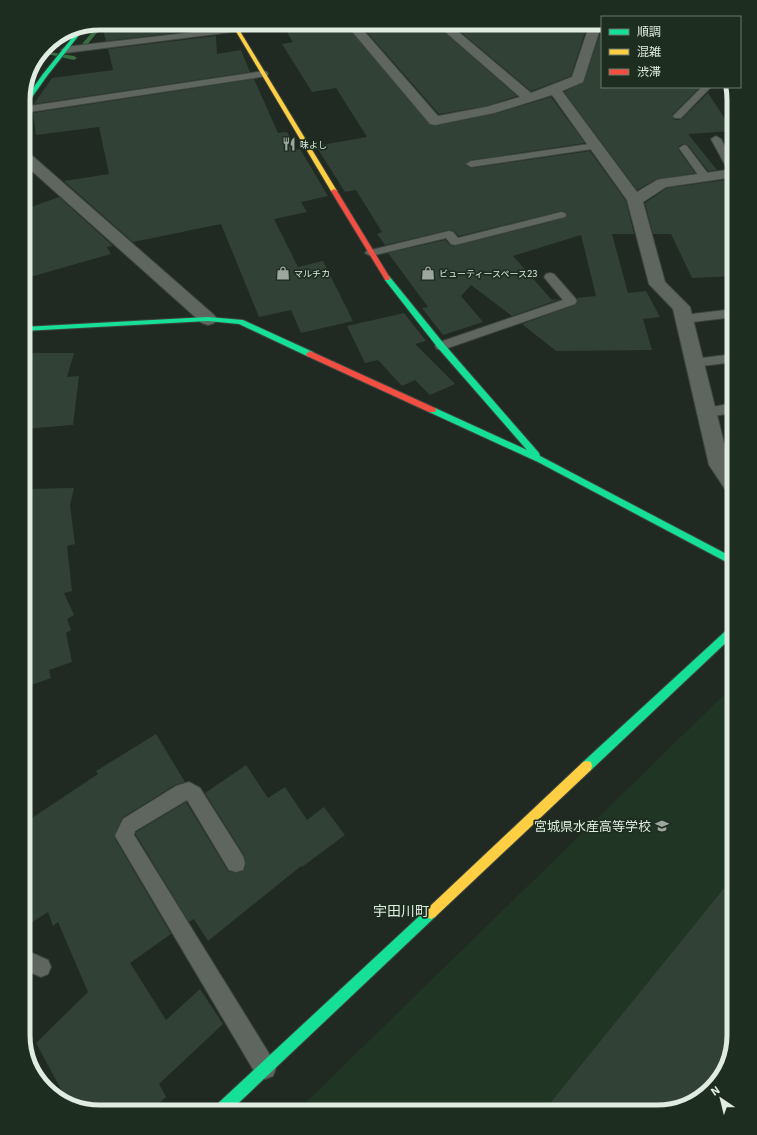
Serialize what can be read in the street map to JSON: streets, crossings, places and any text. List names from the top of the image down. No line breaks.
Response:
{"districts":["宇田川町"],"places":{"restaurant":["味よし"],"shop":["マルチカ","ビューティースペース23"],"school or university":["宮城県水産高等学校"]},"legend":["順調","混雑","渋滞"],"north":"top left"}
